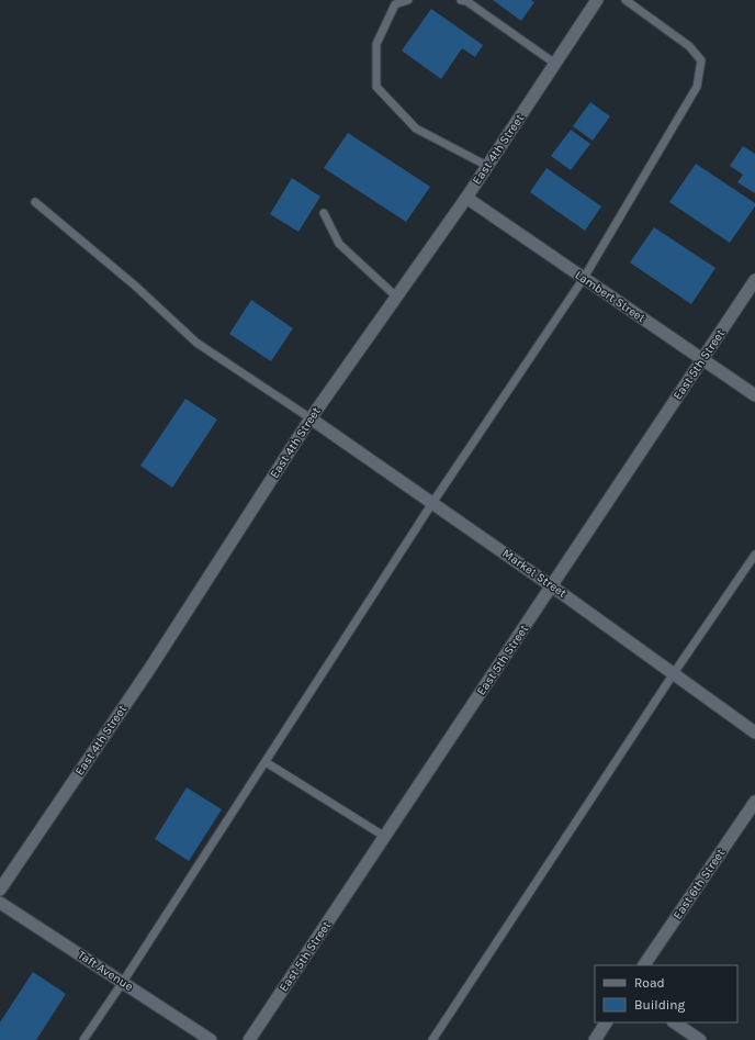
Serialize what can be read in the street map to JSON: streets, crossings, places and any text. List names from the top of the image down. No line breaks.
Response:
{"streets":{"street":["East 4th Street","Lambert Street","East 5th Street","Market Street","East 6th Street","Taft Avenue"]},"crossings":[["East 4th Street","Lambert Street"],["East 4th Street","Market Street"],["Lambert Street","East 5th Street"],["East 5th Street","Market Street"]],"legend":["Road","Building"]}
